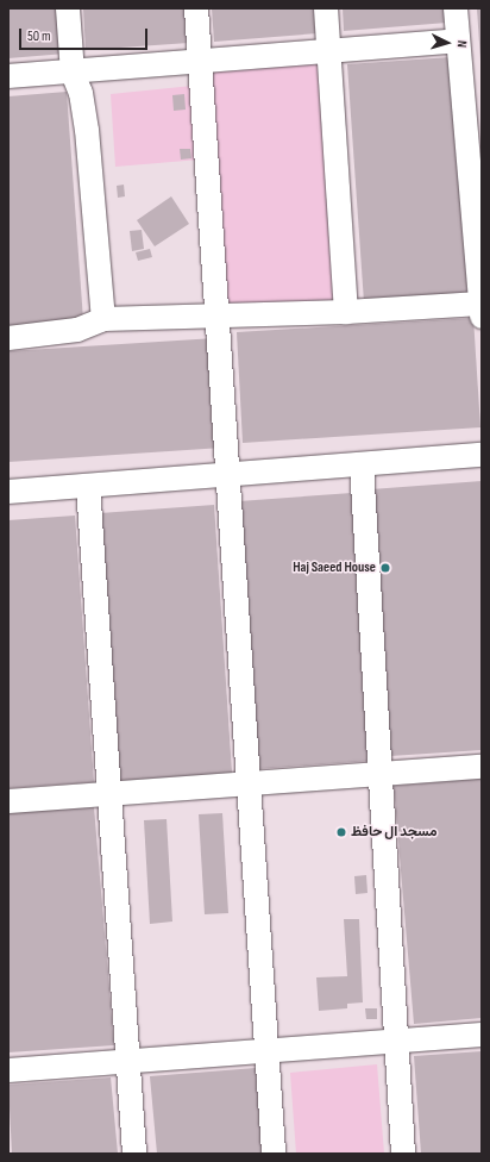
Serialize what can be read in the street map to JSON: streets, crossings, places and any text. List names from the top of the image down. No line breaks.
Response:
{"places":["Haj Saeed House","مسجد ال حافظ"],"scale_bar":"50 m","north":"right"}
